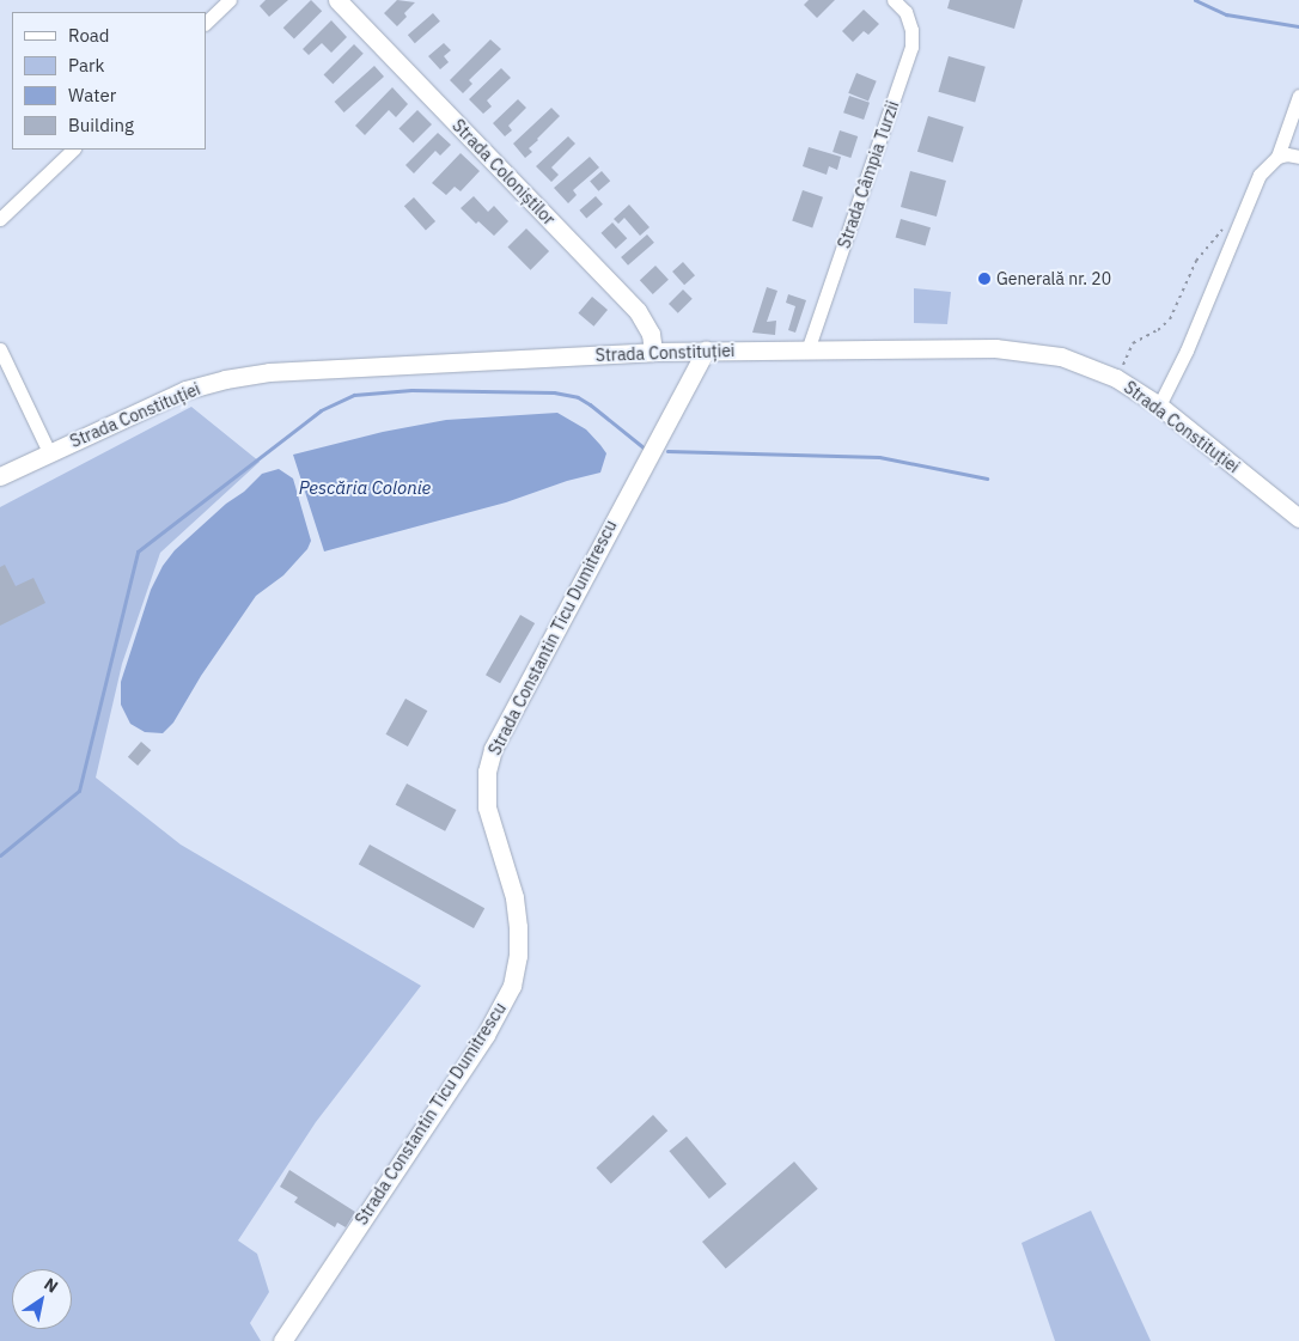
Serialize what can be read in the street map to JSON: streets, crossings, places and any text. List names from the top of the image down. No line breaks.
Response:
{"streets":{"street":["Strada Coloniștilor","Strada Câmpia Turzii","Strada Constituției","Strada Constantin Ticu Dumitrescu"]},"crossings":[["Strada Coloniștilor","Strada Constituției"],["Strada Câmpia Turzii","Strada Constituției"],["Strada Constituției","Strada Constantin Ticu Dumitrescu"]],"water":["Pescăria Colonie"],"places":["Generală nr. 20"],"legend":["Road","Park","Water","Building"],"north":"top right"}
